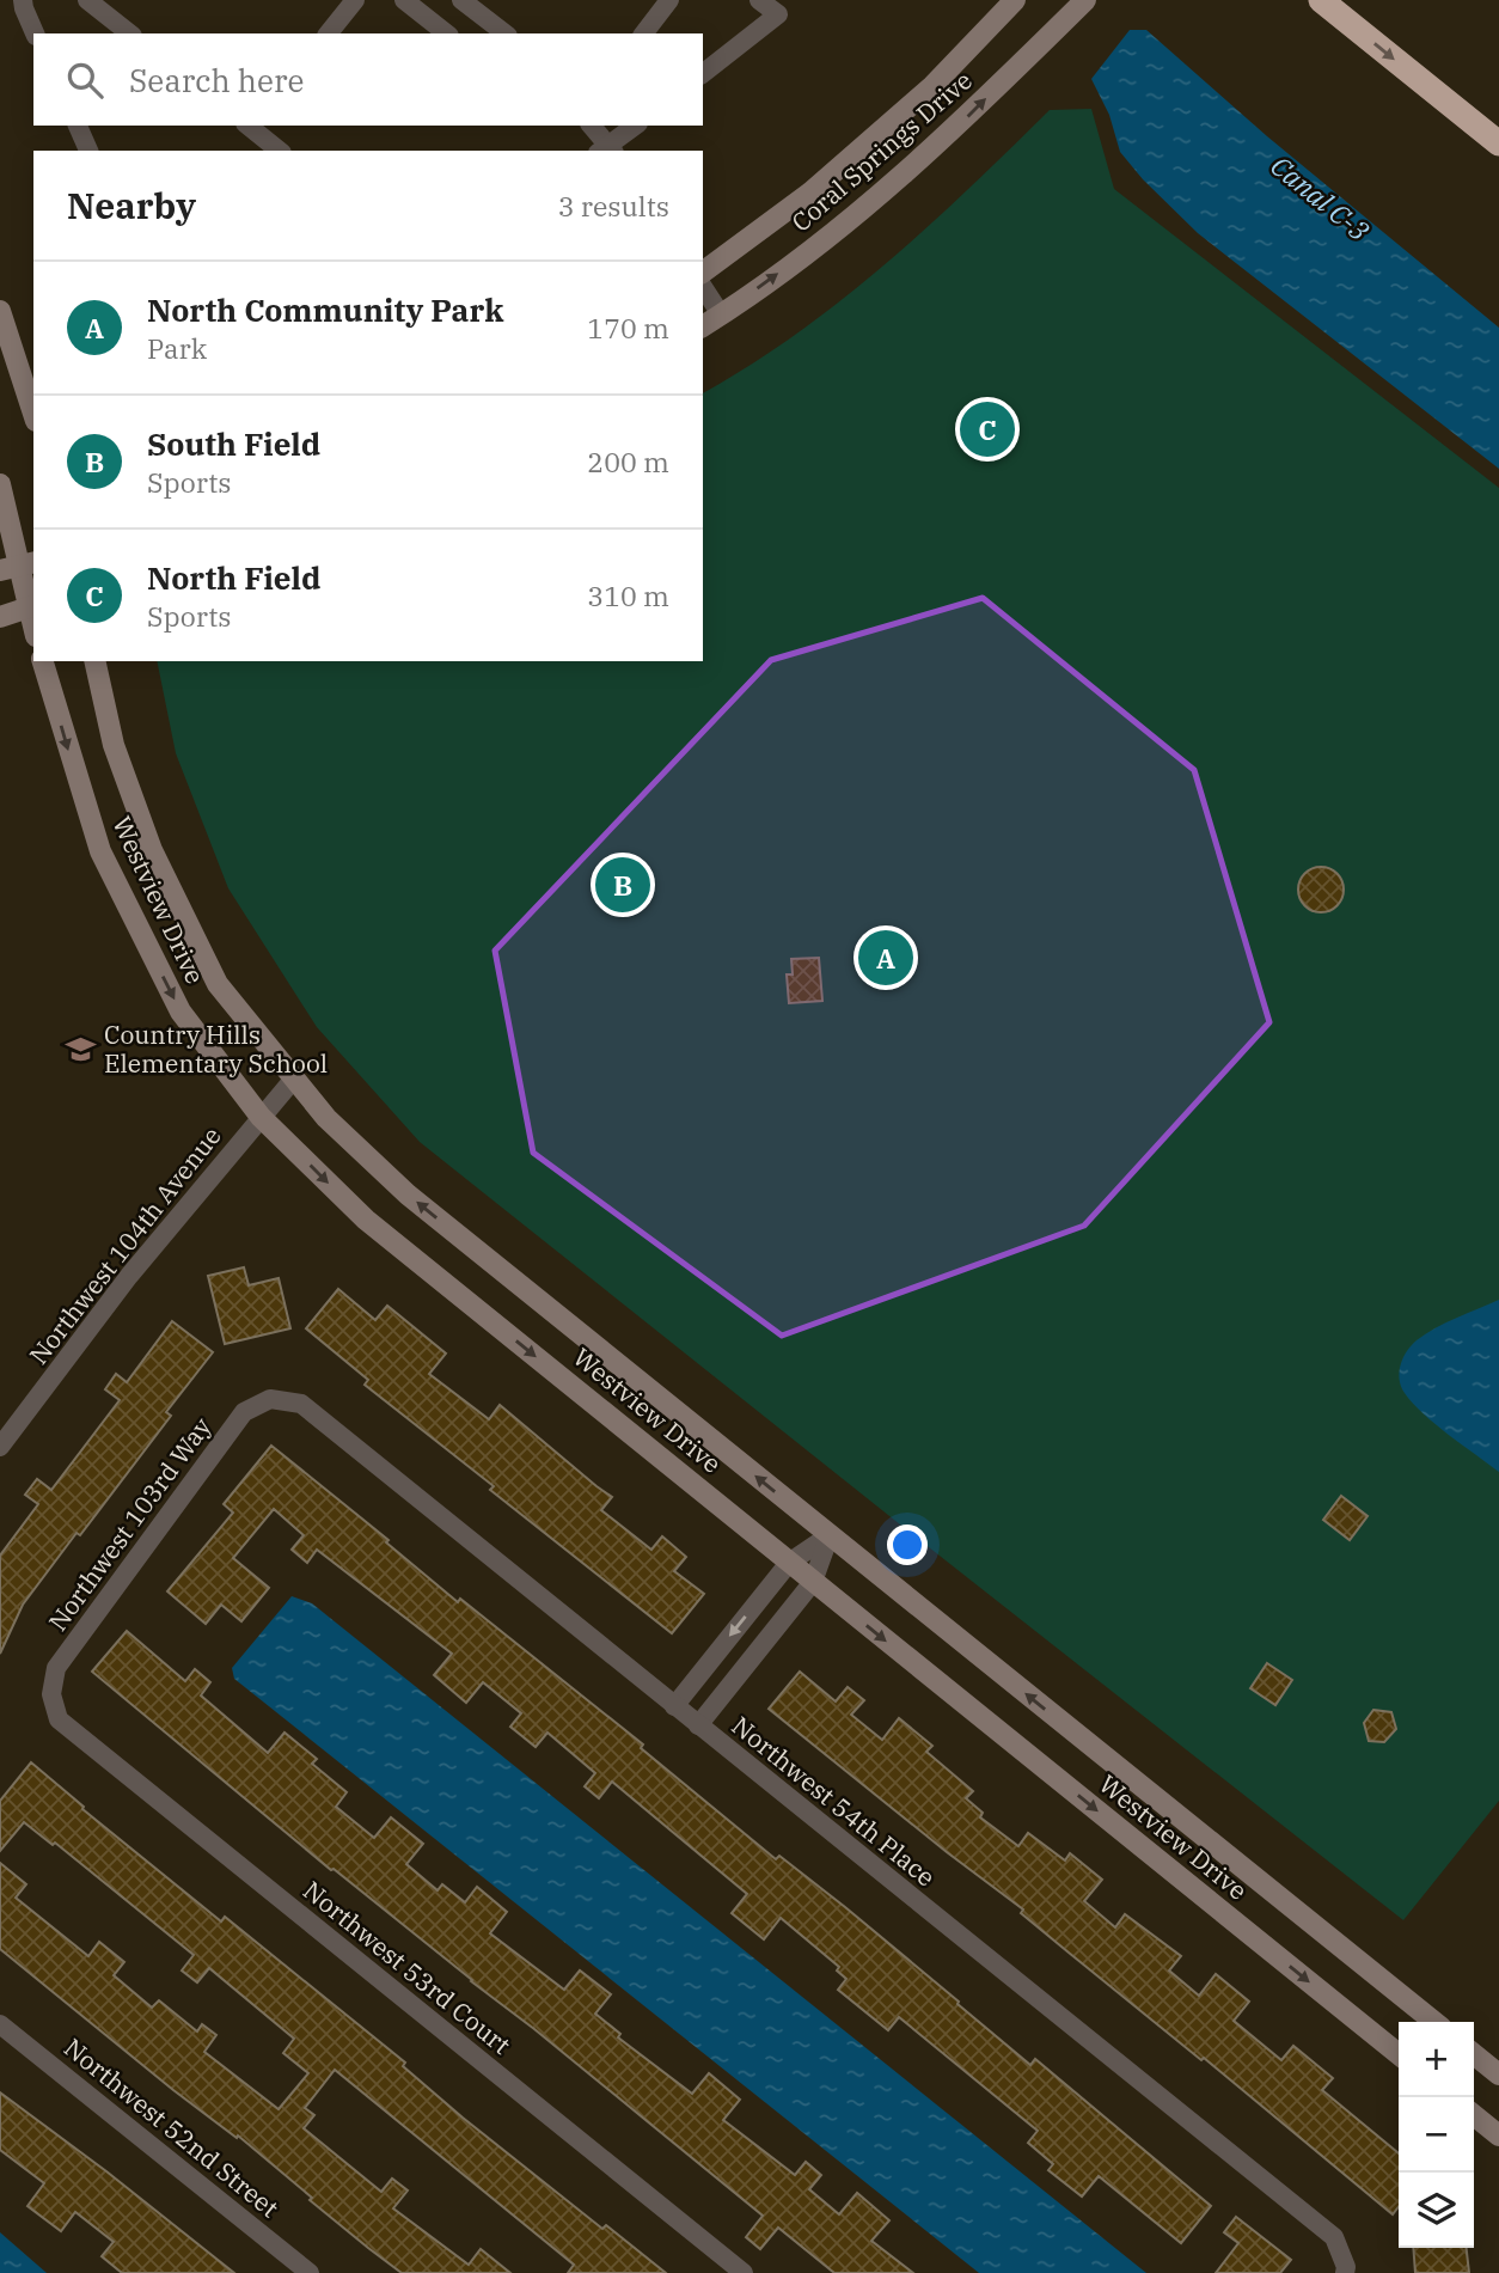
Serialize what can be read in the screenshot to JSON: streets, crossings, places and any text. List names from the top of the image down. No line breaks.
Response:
{"streets":{"street":["Coral Springs Drive","Westview Drive","Northwest 104th Avenue","Northwest 103rd Way","Northwest 54th Place","Northwest 53rd Court","Northwest 52nd Street"]},"crossings":[["Westview Drive","Northwest 104th Avenue"],["Northwest 103rd Way","Northwest 54th Place"],["Northwest 103rd Way","Northwest 53rd Court"]],"water":["Canal C-3"],"places":{"school or university":["Country Hills Elementary School"]},"page":{"search":"Search here","heading":["Nearby","3 results"],"list":[{"mark":"A","name":"North Community Park","note":"Park","value":"170 m"},{"mark":"B","name":"South Field","note":"Sports","value":"200 m"},{"mark":"C","name":"North Field","note":"Sports","value":"310 m"}],"pins":["C","B","A"],"map_buttons":["+","−"]}}
